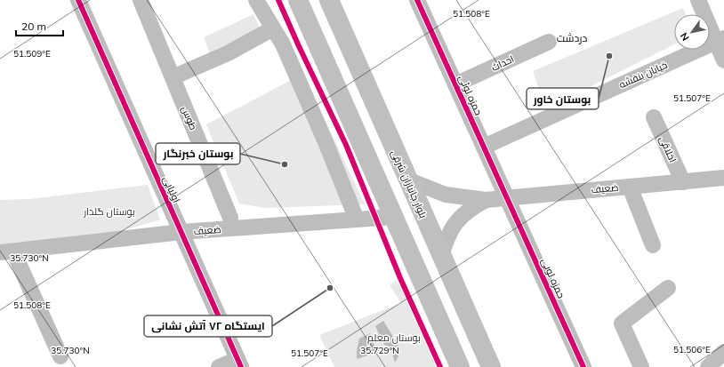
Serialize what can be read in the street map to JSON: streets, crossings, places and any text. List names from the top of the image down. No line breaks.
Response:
{"streets":{"main road":["بلوار جانبازان شرقی"],"street":["احداث","خیابان بنفشه","حمزه لوئی","طوس","اخلاقی","ضعیف","اولیایی","حمزه لویی"]},"crossings":[["احداث","حمزه لوئی"],["خیابان بنفشه","حمزه لوئی"],["حمزه لوئی","ضعیف"],["حمزه لوئی","حمزه لویی"],["اخلاقی","ضعیف"],["ضعیف","اولیایی"],["ضعیف","حمزه لویی"]],"districts":["دردشت"],"parks":["بوستان گلدار","بوستان معلم"],"places":["بوستان خاور","بوستان خبرنگار","ایستگاه ۷۲ آتش نشانی"],"scale_bar":"20 m","north":"bottom left","coordinates":["51.508°E","51.509°E","51.507°E","35.730°N","51.506°E","35.729°N"]}
